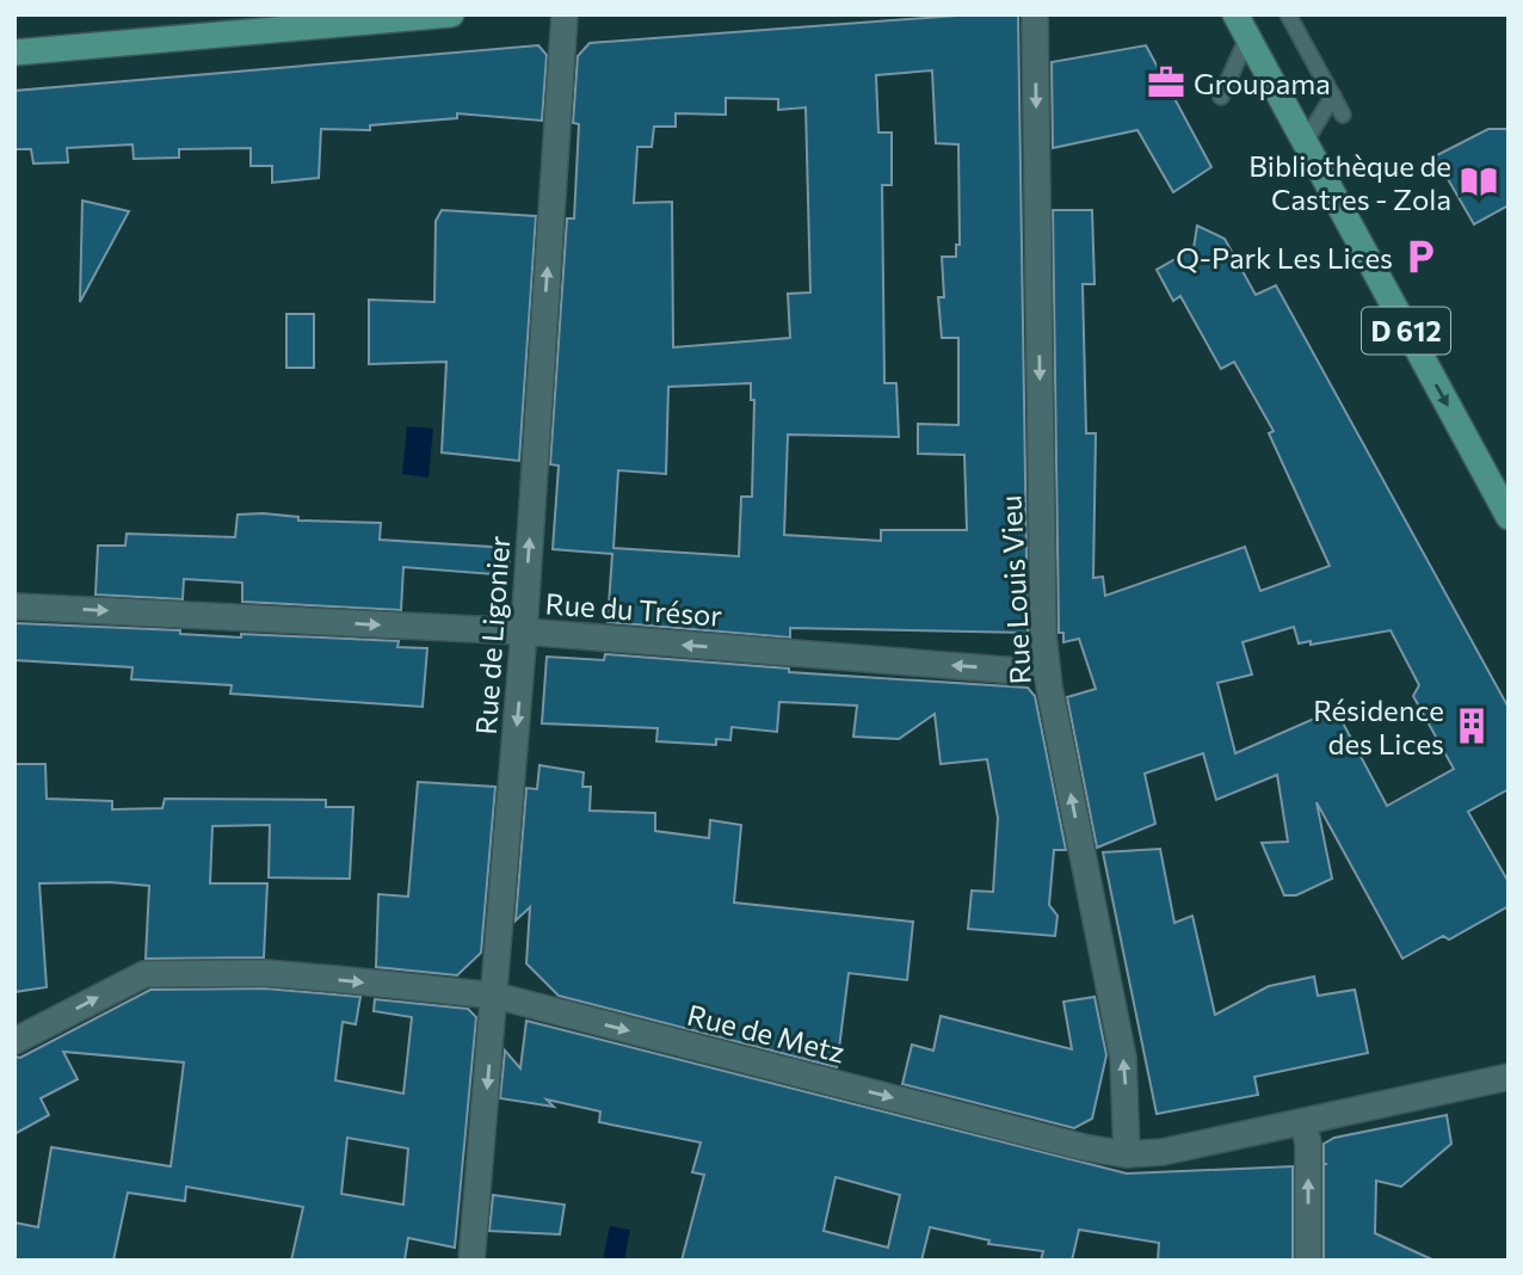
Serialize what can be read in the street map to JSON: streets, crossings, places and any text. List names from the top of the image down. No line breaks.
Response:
{"streets":{"main road":["D 612"],"street":["Rue Louis Vieu","Rue du Trésor","Rue de Ligonier","Rue de Metz"]},"crossings":[["Rue Louis Vieu","Rue du Trésor"],["Rue Louis Vieu","Rue de Metz"],["Rue du Trésor","Rue de Ligonier"],["Rue de Ligonier","Rue de Metz"]],"one_way":["Rue de Metz"],"places":{"office":["Groupama"],"library":["Bibliothèque de Castres - Zola"],"parking":["Q-Park Les Lices"],"building":["Résidence des Lices"]}}
